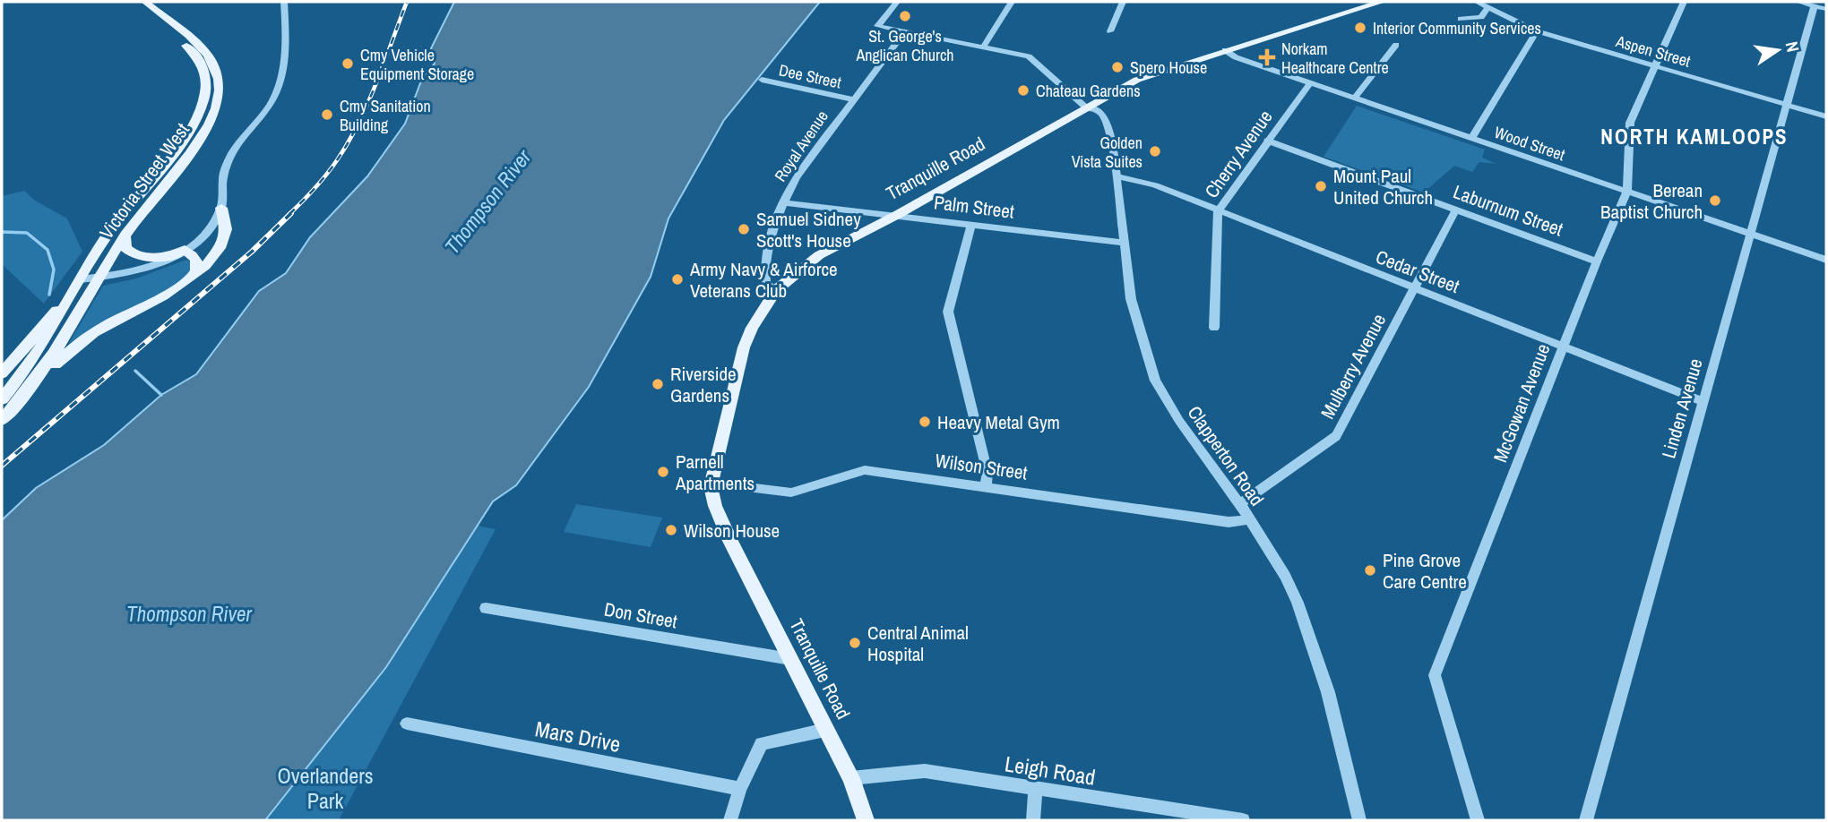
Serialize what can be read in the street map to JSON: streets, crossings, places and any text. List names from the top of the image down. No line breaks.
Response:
{"streets":{"main road":["Tranquille Road","Victoria Street West"],"street":["Aspen Street","Dee Street","Wood Street","Royal Avenue","Cherry Avenue","Palm Street","Laburnum Street","Cedar Street","Mulberry Avenue","McGowan Avenue","Linden Avenue","Clapperton Road","Wilson Street","Don Street","Mars Drive","Leigh Road"]},"crossings":[["Aspen Street","McGowan Avenue"],["Aspen Street","Linden Avenue"],["Dee Street","Royal Avenue"],["Wood Street","Cherry Avenue"],["Wood Street","Tranquille Road"],["Wood Street","McGowan Avenue"],["Wood Street","Linden Avenue"],["Royal Avenue","Tranquille Road"],["Royal Avenue","Palm Street"],["Royal Avenue","Clapperton Road"],["Cherry Avenue","Laburnum Street"],["Cherry Avenue","Cedar Street"],["Tranquille Road","Palm Street"],["Tranquille Road","Clapperton Road"],["Tranquille Road","Wilson Street"],["Tranquille Road","Don Street"],["Tranquille Road","Leigh Road"],["Palm Street","Clapperton Road"],["Laburnum Street","Mulberry Avenue"],["Laburnum Street","McGowan Avenue"],["Cedar Street","Mulberry Avenue"],["Cedar Street","McGowan Avenue"],["Cedar Street","Linden Avenue"],["Cedar Street","Clapperton Road"],["Mulberry Avenue","Clapperton Road"],["Clapperton Road","Wilson Street"]],"districts":["NORTH KAMLOOPS"],"water":["Thompson River"],"parks":["Overlanders Park"],"places":{"other":["St. George's Anglican Church","Interior Community Services","Cmy Vehicle Equipment Storage","Spero House","Chateau Gardens","Cmy Sanitation Building","Golden Vista Suites","Mount Paul United Church","Berean Baptist Church","Samuel Sidney Scott's House","Army Navy & Airforce Veterans Club","Riverside Gardens","Heavy Metal Gym","Parnell Apartments","Wilson House","Pine Grove Care Centre","Central Animal Hospital"],"health":["Norkam Healthcare Centre"]},"north":"right"}
